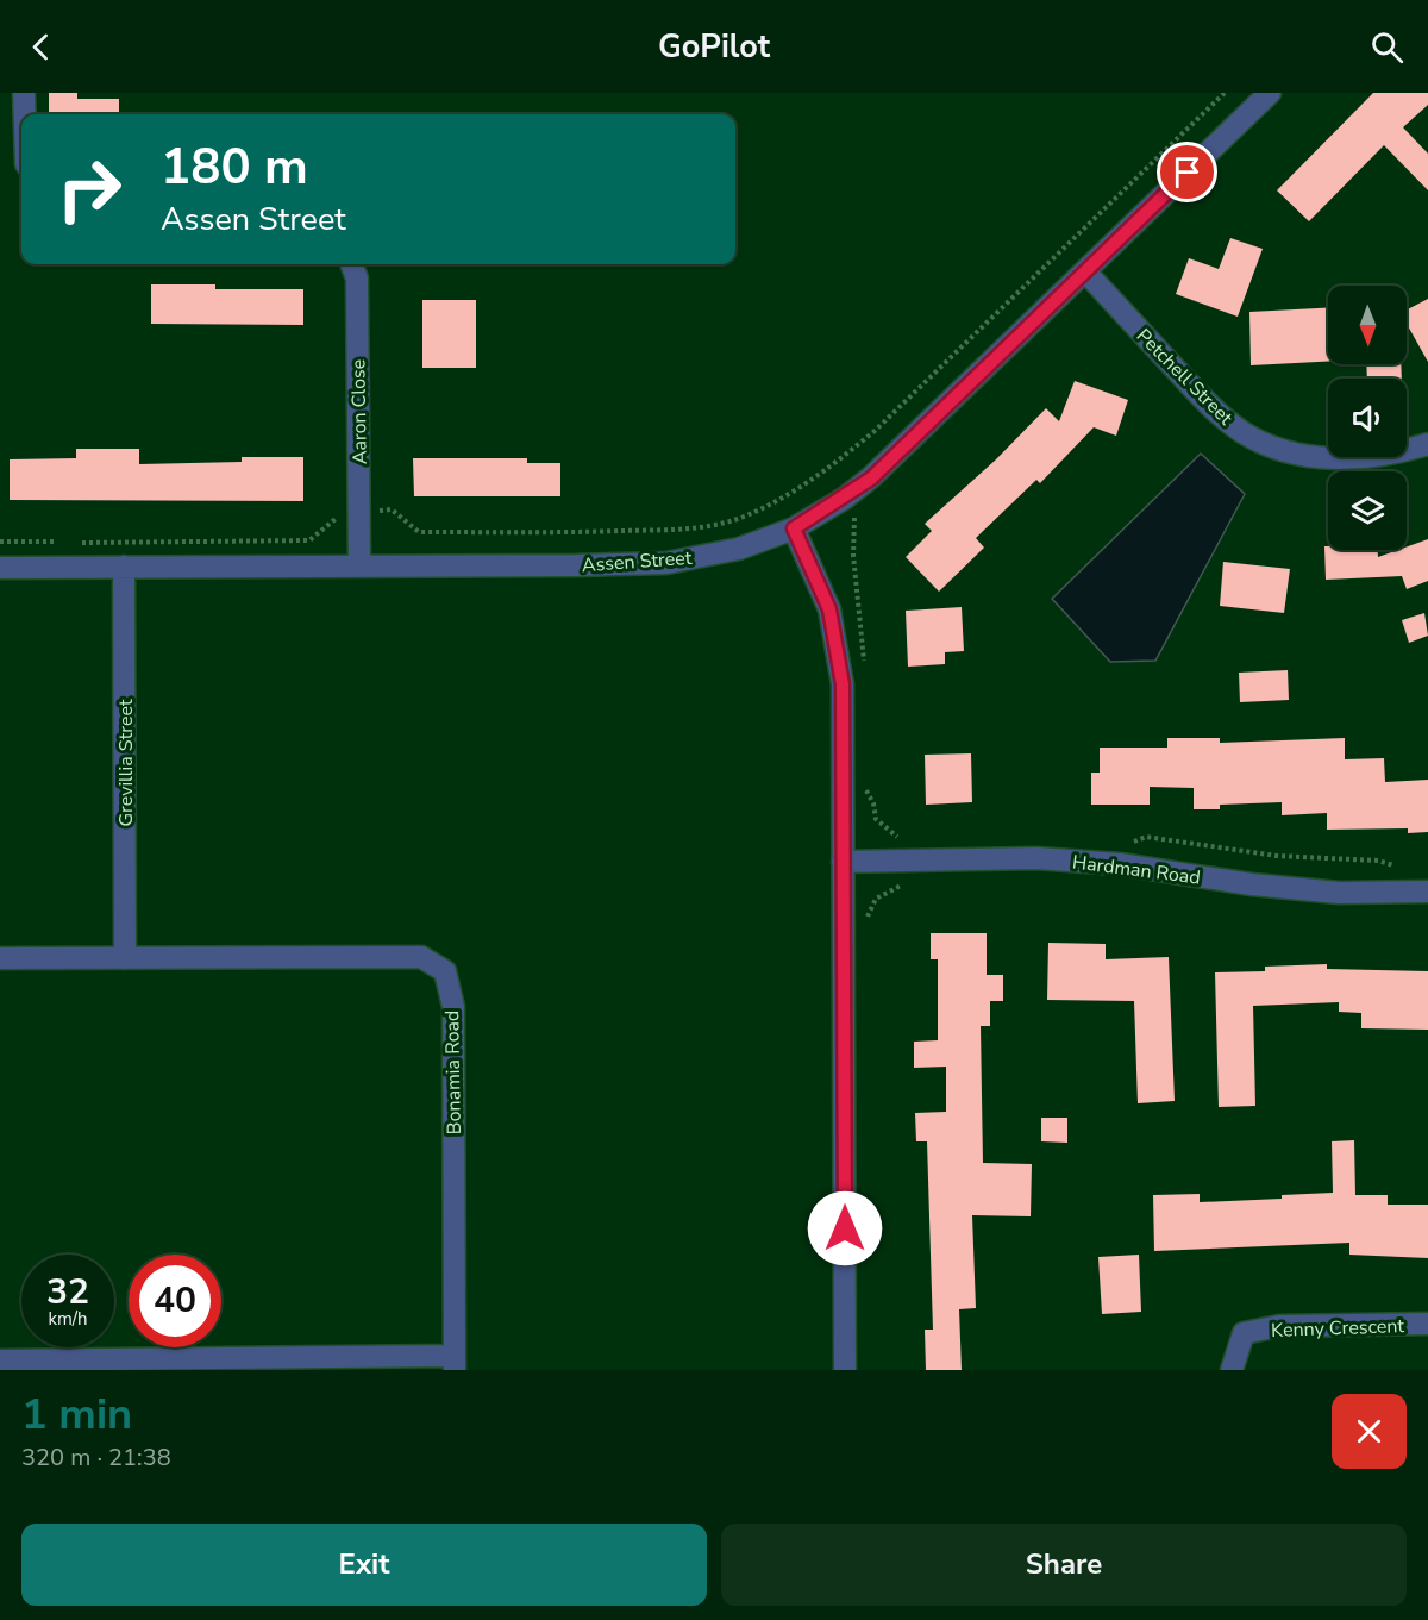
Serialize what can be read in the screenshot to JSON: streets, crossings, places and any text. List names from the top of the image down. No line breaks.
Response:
{"streets":{"street":["Petchell Street","Aaron Close","Assen Street","Grevillia Street","Hardman Road","Bonamia Road","Kenny Crescent"]},"crossings":[["Petchell Street","Assen Street"],["Aaron Close","Assen Street"],["Assen Street","Grevillia Street"],["Grevillia Street","Bonamia Road"]],"north":"bottom","page":{"header":"GoPilot","turn":["180 m","Assen Street"],"speed":"32 km/h","limit":"40","heading":["1 min","320 m · 21:38"],"buttons":["Exit","Share"]}}
